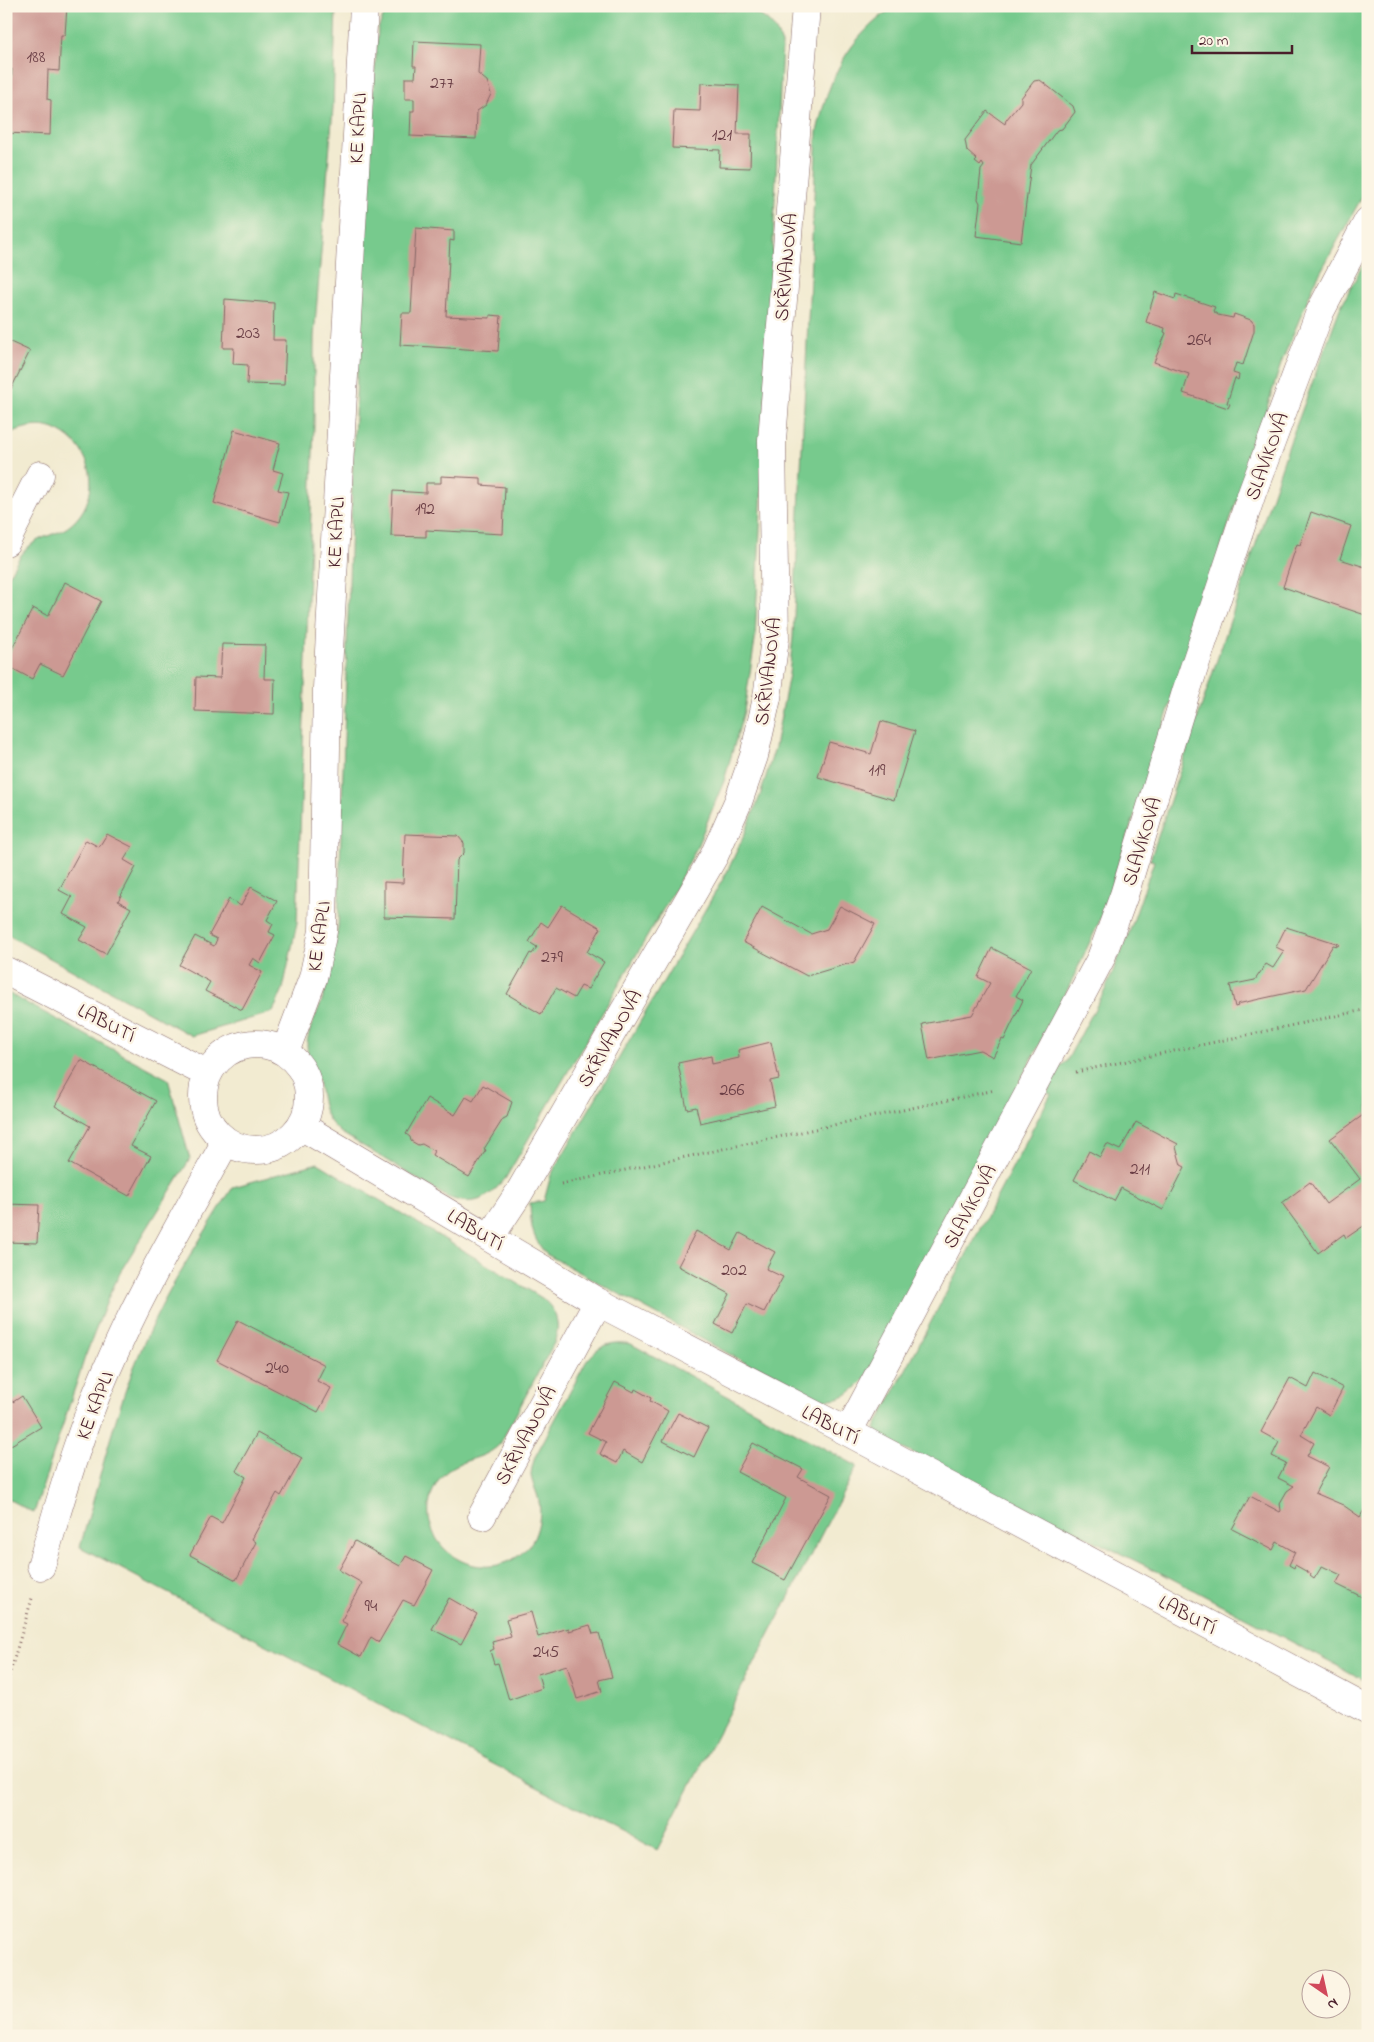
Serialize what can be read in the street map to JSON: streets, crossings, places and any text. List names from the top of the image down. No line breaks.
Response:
{"streets":{"street":["KE KAPLI","SKŘIVANOVÁ","SLAVÍKOVÁ","LABUTÍ"]},"crossings":[["KE KAPLI","LABUTÍ"],["SKŘIVANOVÁ","LABUTÍ"],["SLAVÍKOVÁ","LABUTÍ"]],"house_numbers":["188","277","121","203","264","192","119","279","266","211","202","240","94","245"],"scale_bar":"20 m","north":"bottom right"}
